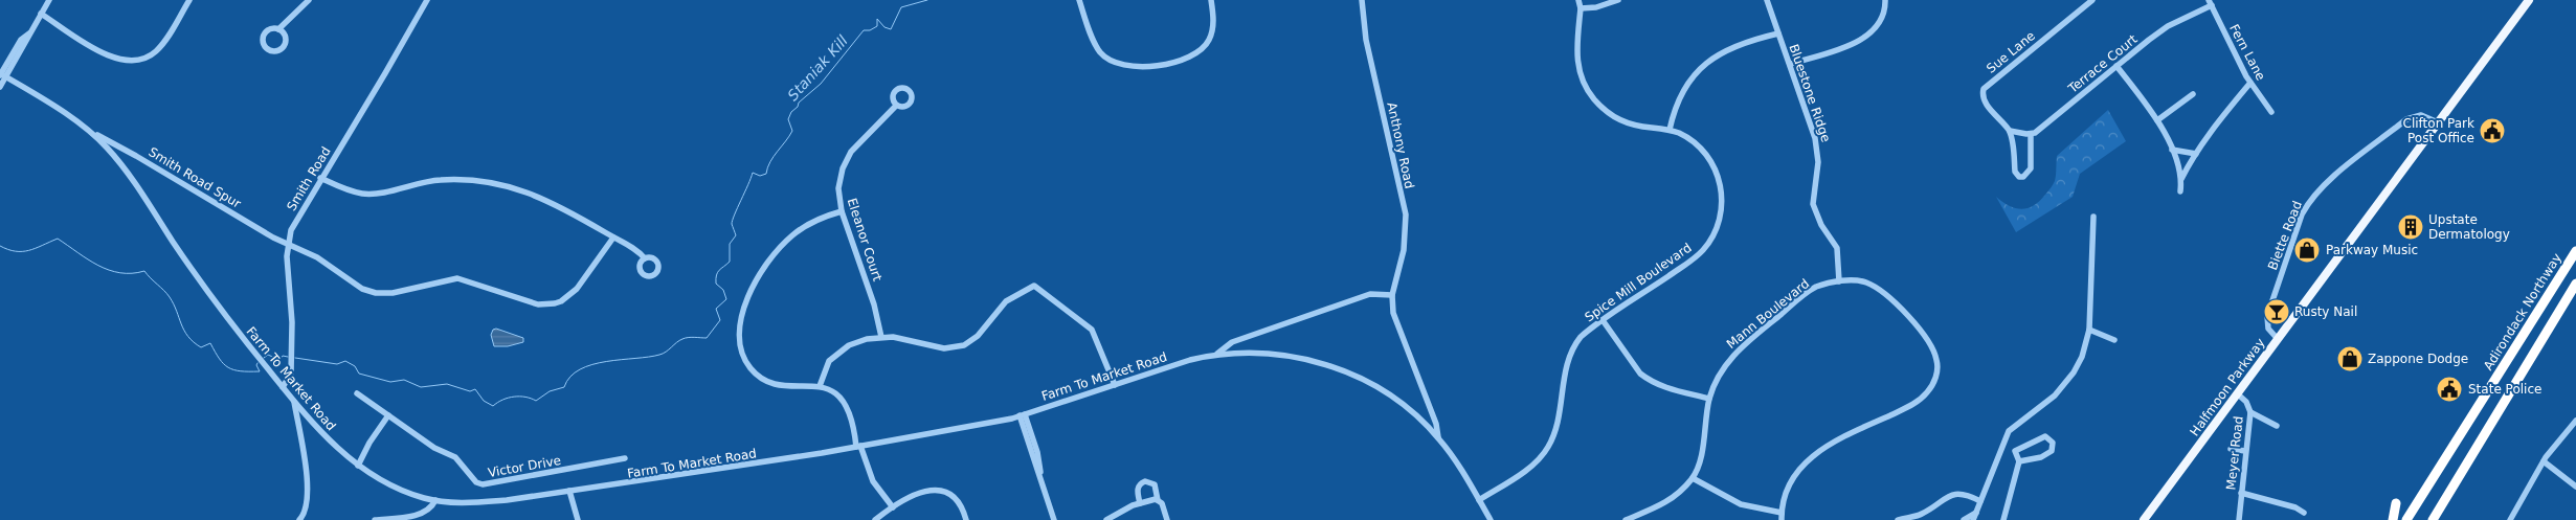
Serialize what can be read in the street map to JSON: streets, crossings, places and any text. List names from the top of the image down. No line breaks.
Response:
{"streets":{"highway":["Adirondack Northway"],"main road":["Halfmoon Parkway"],"street":["Sue Lane","Fern Lane","Terrace Court","Bluestone Ridge","Anthony Road","Smith Road Spur","Smith Road","Biette Road","Eleanor Court","Spice Mill Boulevard","Mann Boulevard","Farm To Market Road","Meyer Road","Victor Drive"]},"crossings":[["Fern Lane","Terrace Court"],["Bluestone Ridge","Mann Boulevard"],["Anthony Road","Farm To Market Road"],["Smith Road Spur","Smith Road"],["Smith Road Spur","Farm To Market Road"],["Smith Road","Farm To Market Road"],["Biette Road","Halfmoon Parkway"],["Spice Mill Boulevard","Farm To Market Road"],["Halfmoon Parkway","Meyer Road"]],"water":["Staniak Kill"],"places":{"public building":["Clifton Park Post Office","State Police"],"building":["Upstate Dermatology"],"shop":["Parkway Music","Zappone Dodge"],"bar":["Rusty Nail"]}}
